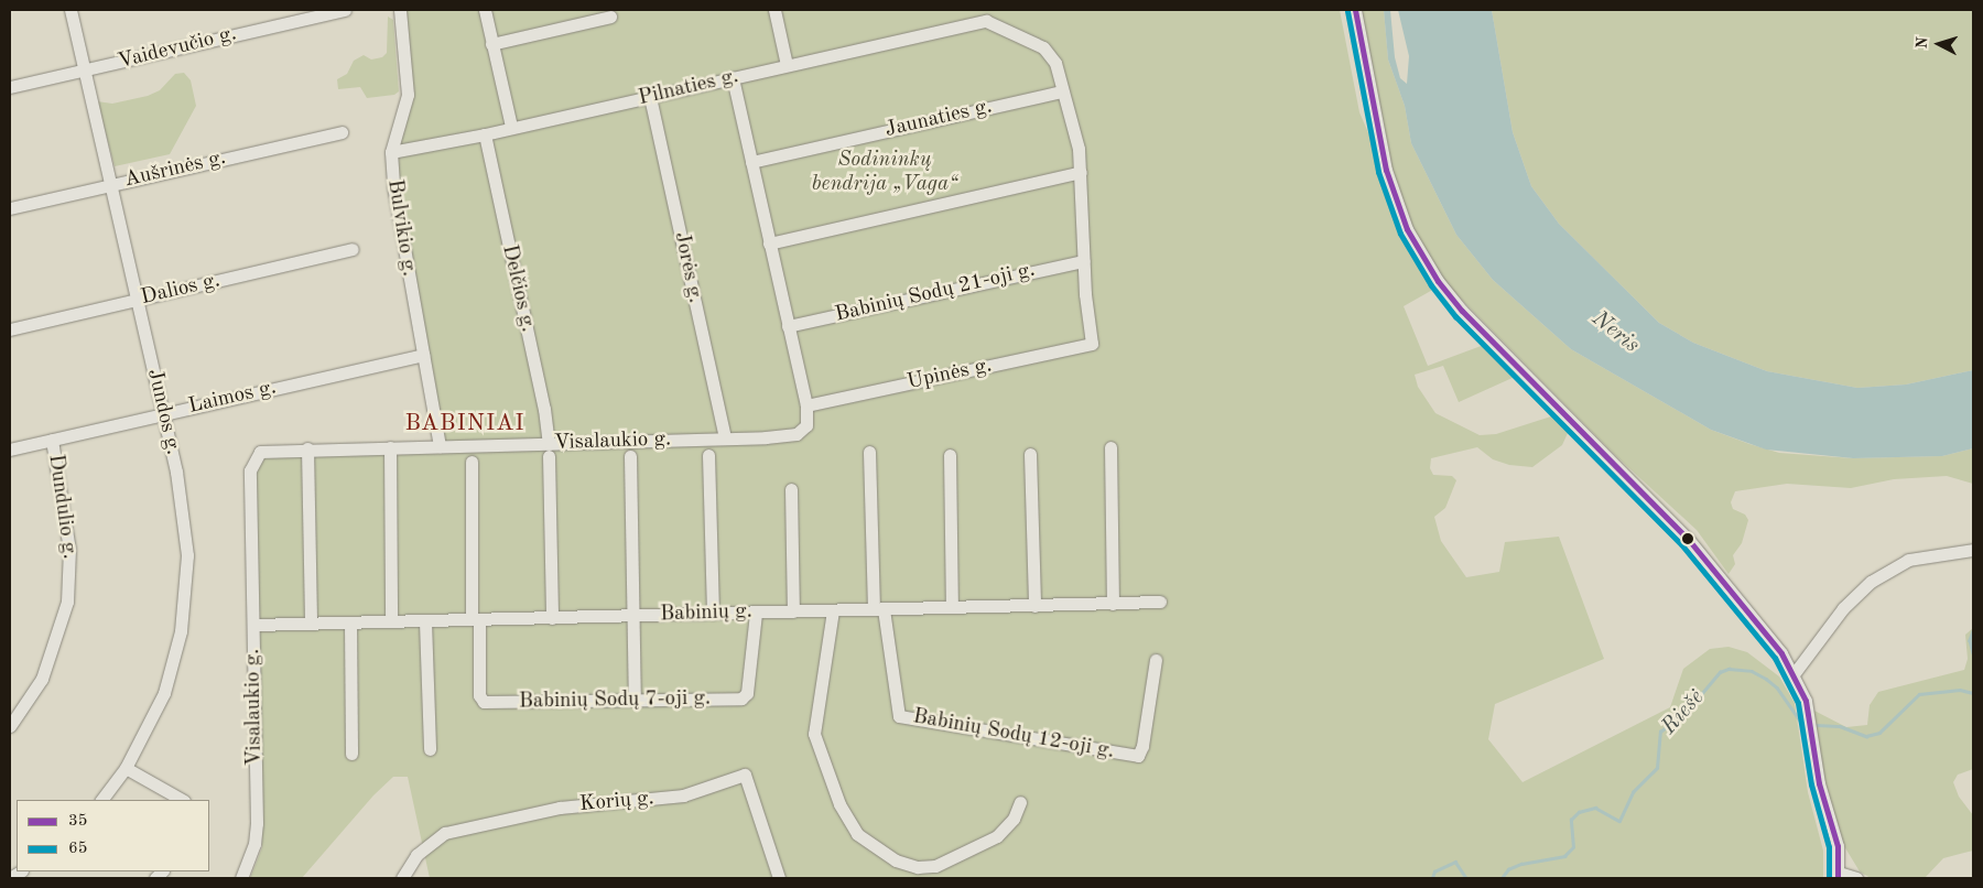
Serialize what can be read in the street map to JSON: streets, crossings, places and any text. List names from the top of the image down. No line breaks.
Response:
{"streets":{"street":["Vaidevučio g.","Pilnaties g.","Jaunaties g.","Aušrinės g.","Bulvikio g.","Jorės g.","Delčios g.","Dalios g.","Babinių Sodų 21-oji g.","Upinės g.","Laimos g.","Jundos g.","Visalaukio g.","Dundulio g.","Babinių g.","Babinių Sodų 7-oji g.","Babinių Sodų 12-oji g.","Korių g."]},"crossings":[["Vaidevučio g.","Jundos g."],["Pilnaties g.","Jaunaties g."],["Pilnaties g.","Bulvikio g."],["Pilnaties g.","Jorės g."],["Pilnaties g.","Delčios g."],["Pilnaties g.","Visalaukio g."],["Jaunaties g.","Visalaukio g."],["Aušrinės g.","Jundos g."],["Bulvikio g.","Laimos g."],["Bulvikio g.","Visalaukio g."],["Jorės g.","Visalaukio g."],["Delčios g.","Visalaukio g."],["Delčios g.","Babinių g."],["Dalios g.","Jundos g."],["Babinių Sodų 21-oji g.","Upinės g."],["Babinių Sodų 21-oji g.","Visalaukio g."],["Upinės g.","Visalaukio g."],["Laimos g.","Jundos g."],["Laimos g.","Dundulio g."],["Visalaukio g.","Babinių g."],["Babinių g.","Babinių Sodų 7-oji g."],["Babinių g.","Babinių Sodų 12-oji g."]],"districts":["BABINIAI"],"water":["Neris","Riešė"],"parks":["Sodininkų bendrija „Vaga“"],"lines":["transit line 35","transit line 65"],"legend":["35","65"],"north":"left"}
